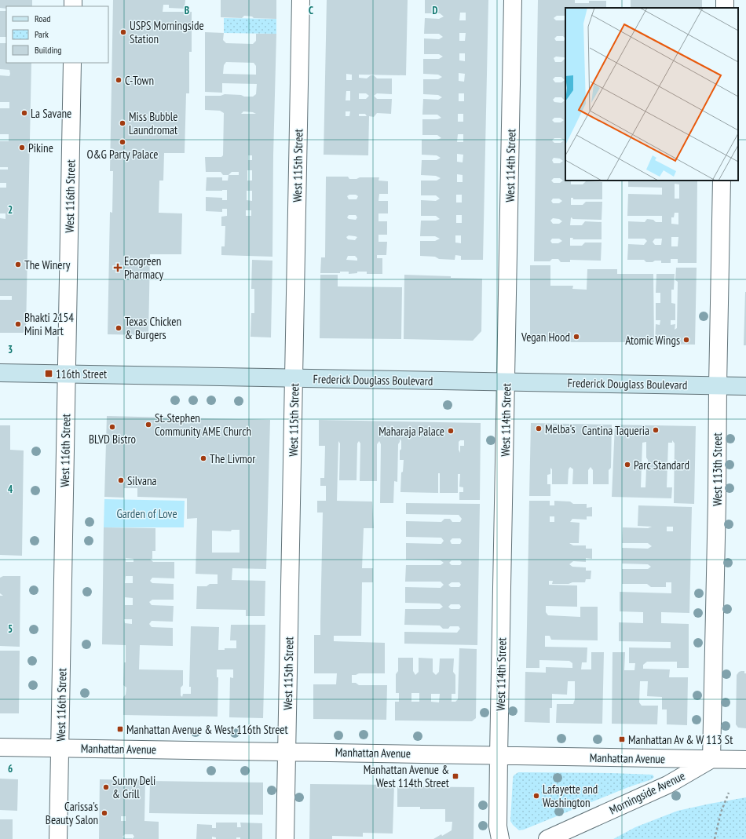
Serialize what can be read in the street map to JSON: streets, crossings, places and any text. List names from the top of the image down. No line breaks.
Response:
{"streets":{"main road":["Frederick Douglass Boulevard"],"street":["West 115th Street","West 114th Street","West 116th Street","West 113th Street","Manhattan Avenue","Morningside Avenue"]},"crossings":[["West 115th Street","Frederick Douglass Boulevard"],["West 115th Street","Manhattan Avenue"],["West 114th Street","Frederick Douglass Boulevard"],["West 114th Street","Manhattan Avenue"],["West 116th Street","Frederick Douglass Boulevard"],["West 116th Street","Manhattan Avenue"],["Frederick Douglass Boulevard","West 113th Street"],["West 113th Street","Manhattan Avenue"],["West 113th Street","Morningside Avenue"],["Manhattan Avenue","Morningside Avenue"]],"parks":["Garden of Love"],"places":{"other":["USPS Morningside Station","C-Town","La Savane","Miss Bubble Laundromat","O&G Party Palace","Pikine","The Winery","Bhakti 2154 Mini Mart","Texas Chicken & Burgers","Vegan Hood","Atomic Wings","St. Stephen Community AME Church","BLVD Bistro","Melba's","Cantina Taqueria","Maharaja Palace","The Livmor","Parc Standard","Silvana","Sunny Deli & Grill","Lafayette and Washington","Carissa's Beauty Salon"],"health":["Ecogreen Pharmacy"],"transit":["116th Street","Manhattan Avenue & West 116th Street","Manhattan Av & W 113 St","Manhattan Avenue & West 114th Street"]},"legend":["Road","Park","Building"],"grid":{"columns":["B","C","D"],"rows":["2","3","4","5","6"]}}
